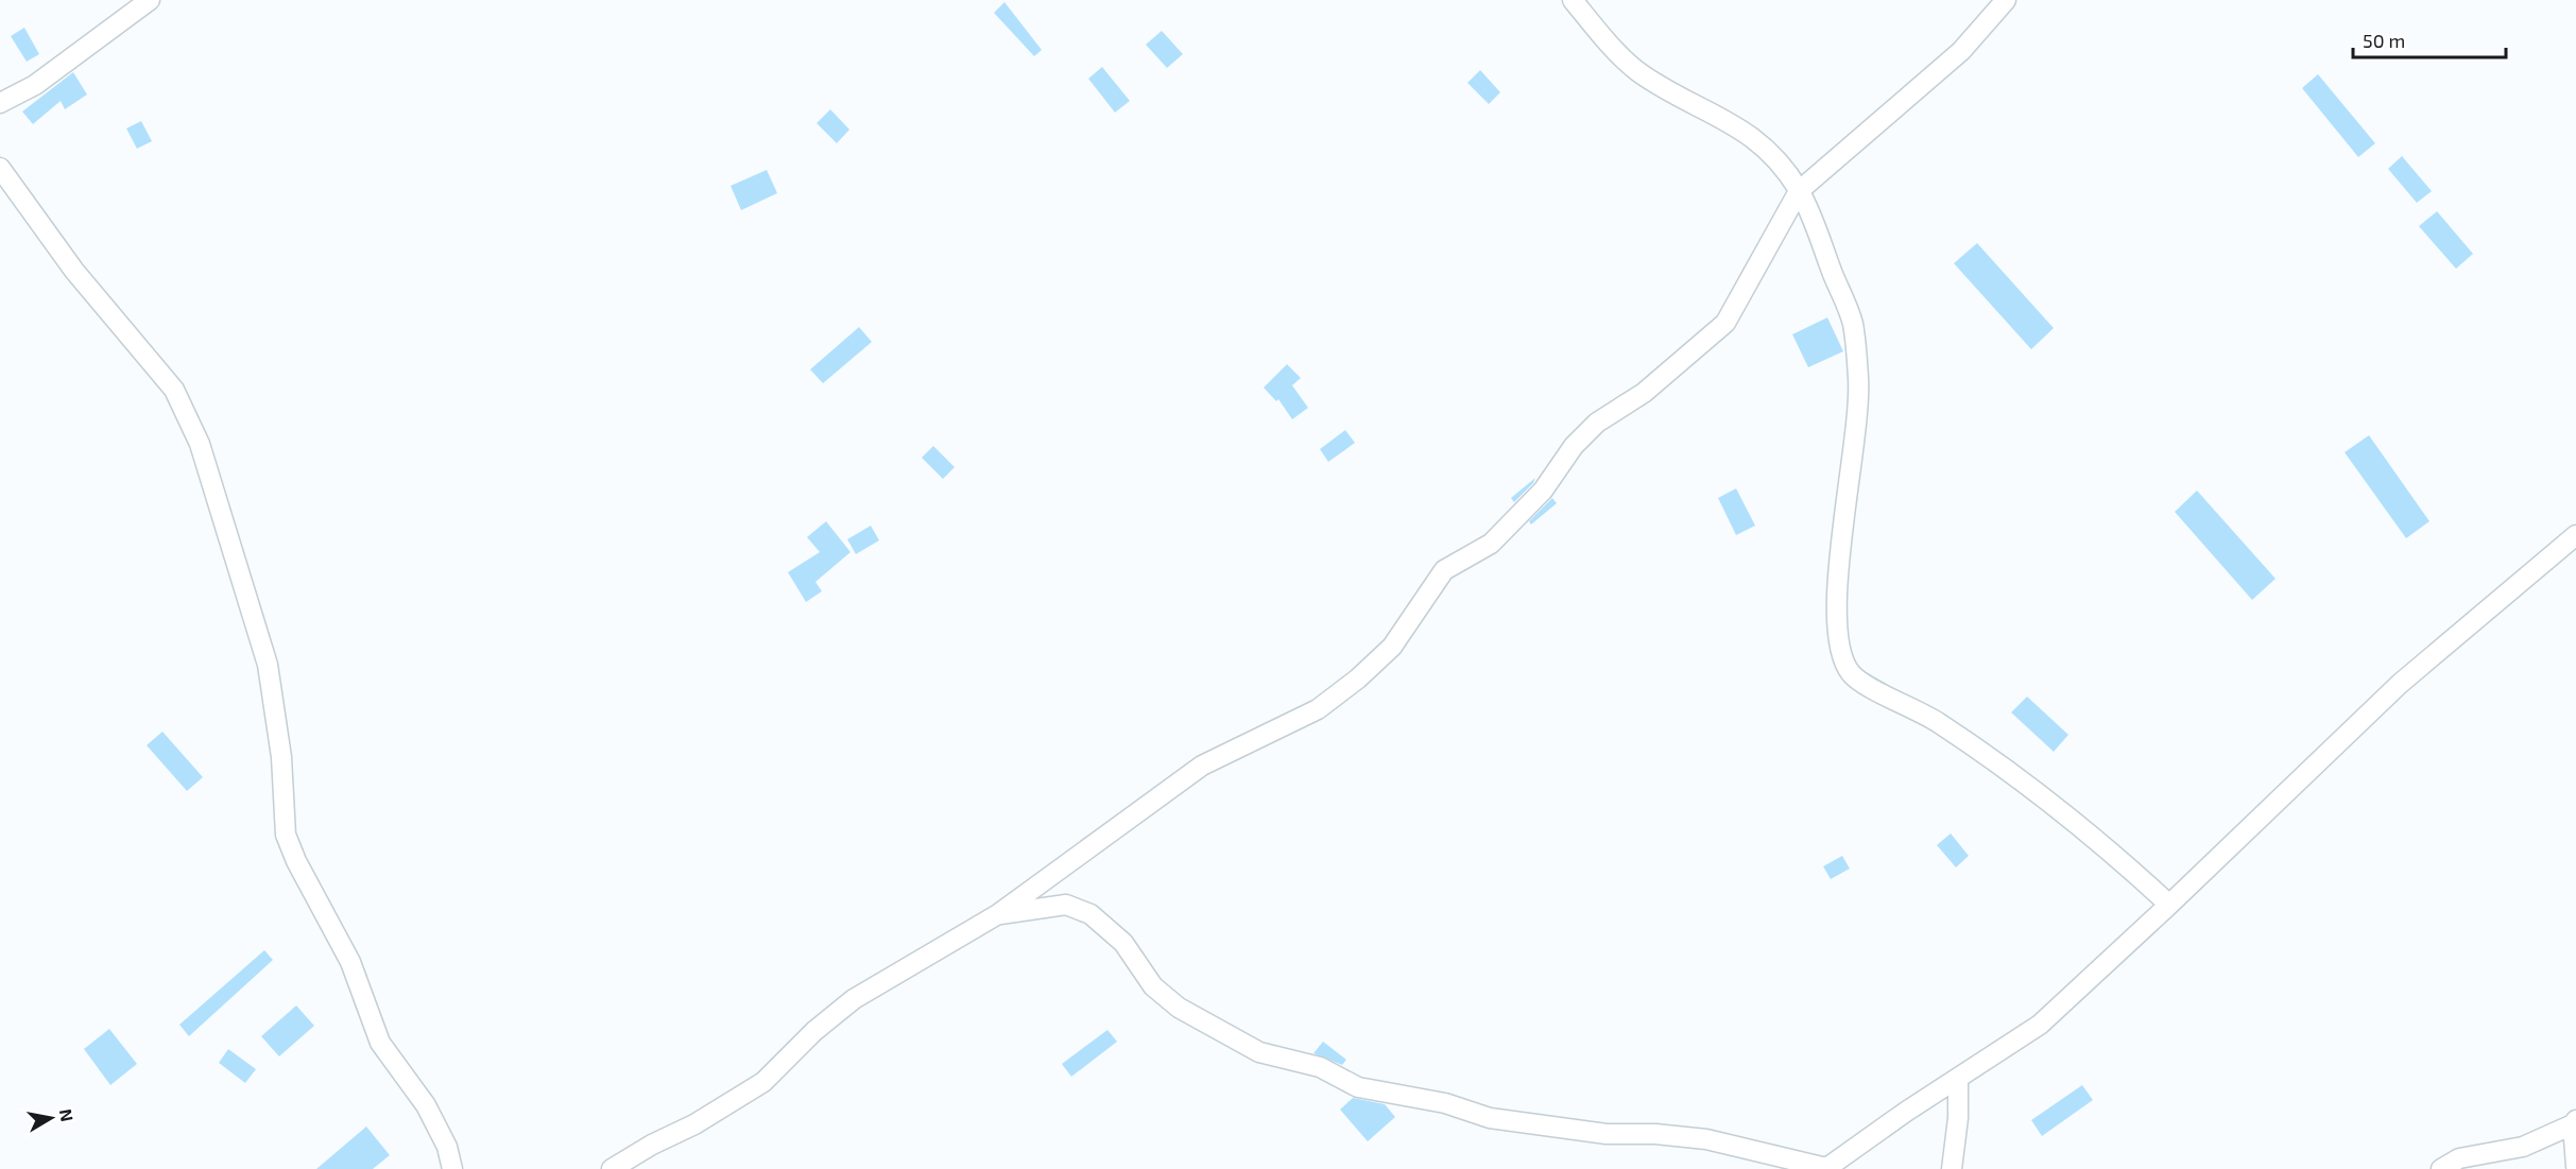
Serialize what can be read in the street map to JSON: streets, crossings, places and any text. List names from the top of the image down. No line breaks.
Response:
{"scale_bar":"50 m","north":"right"}
